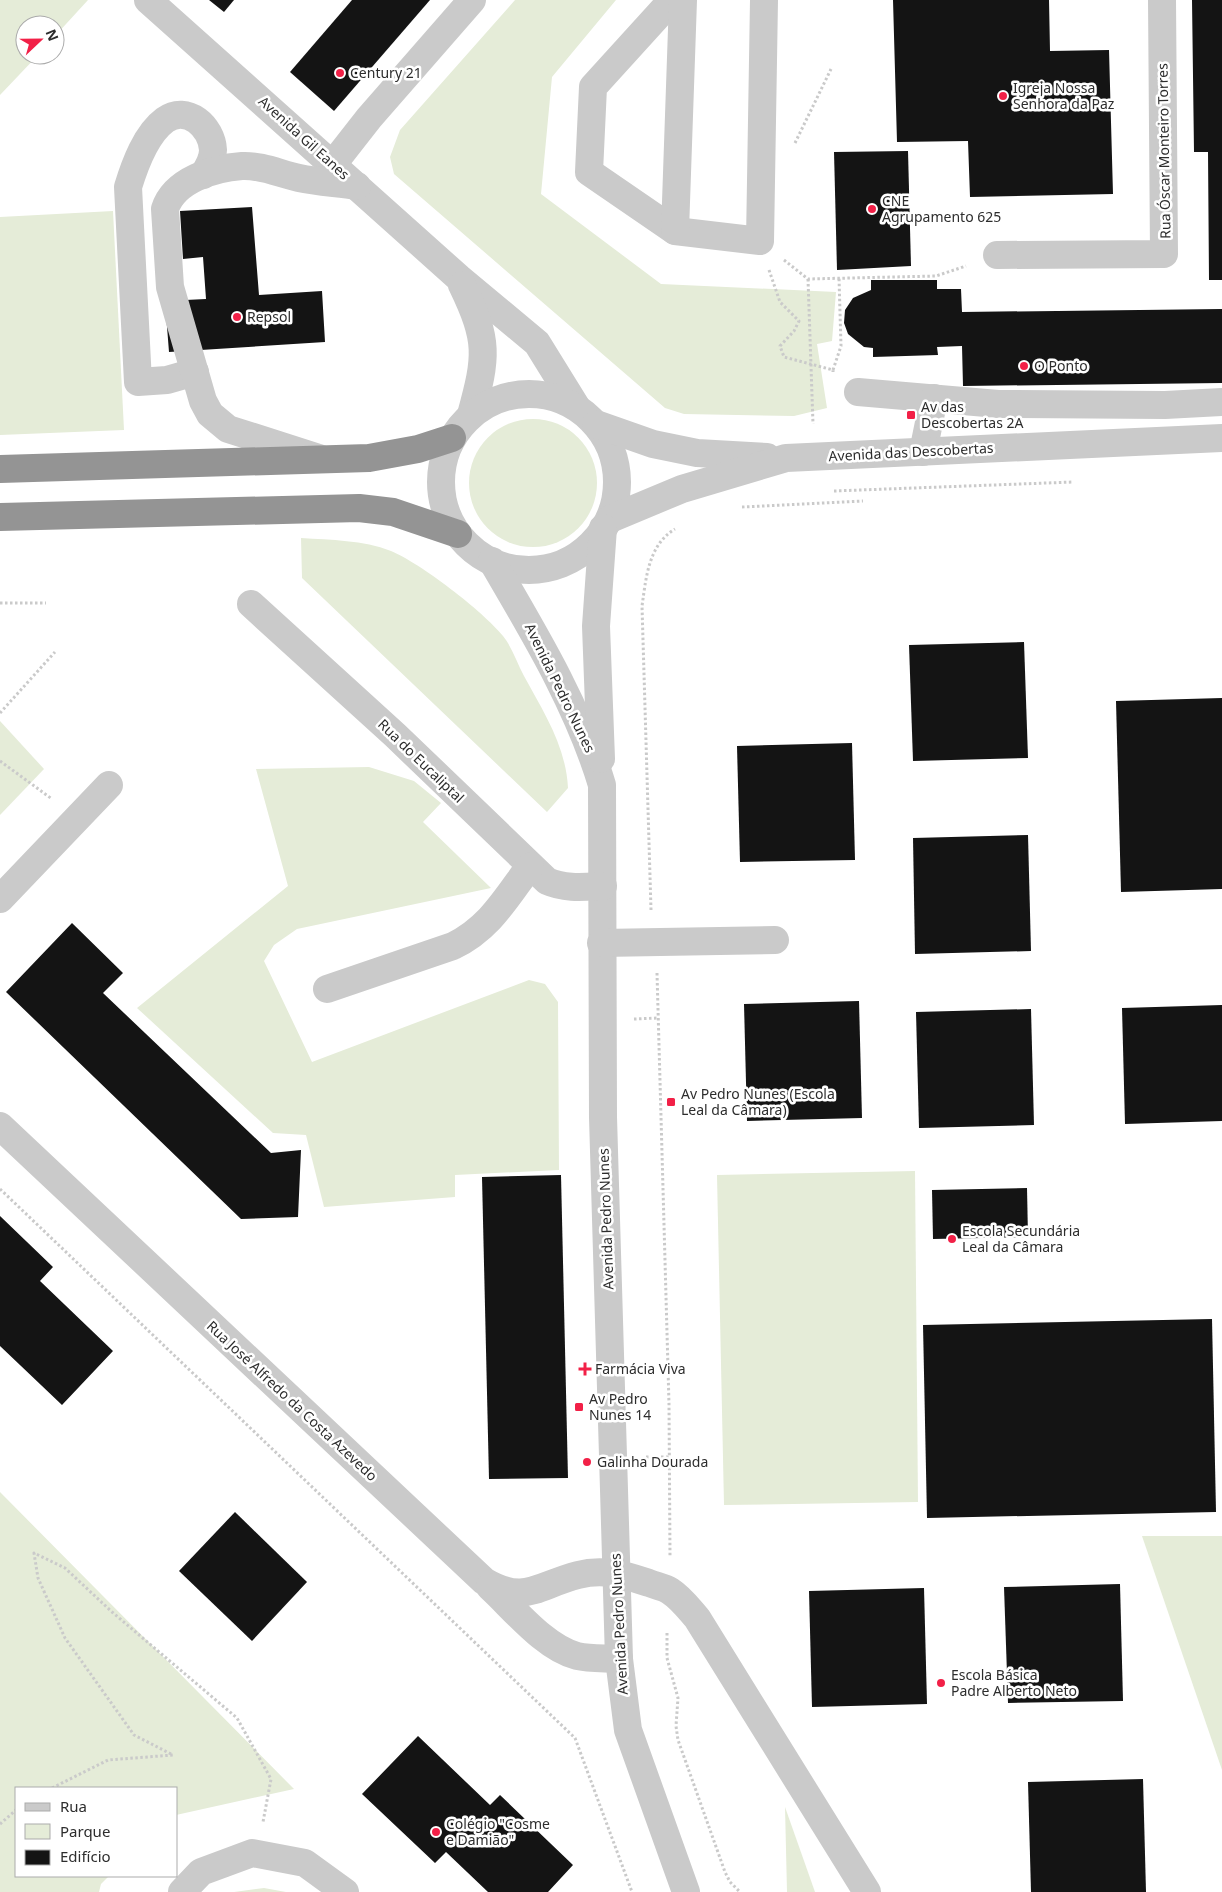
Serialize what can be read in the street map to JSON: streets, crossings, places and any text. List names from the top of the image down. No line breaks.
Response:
{"streets":{"street":["Avenida Gil Eanes","Rua Óscar Monteiro Torres","Avenida das Descobertas","Avenida Pedro Nunes","Rua do Eucaliptal","Rua José Alfredo da Costa Azevedo"]},"crossings":[["Avenida Gil Eanes","Avenida das Descobertas"],["Avenida Gil Eanes","Avenida Pedro Nunes"],["Avenida das Descobertas","Avenida Pedro Nunes"],["Avenida Pedro Nunes","Rua do Eucaliptal"],["Avenida Pedro Nunes","Rua José Alfredo da Costa Azevedo"]],"places":{"other":["Century 21","Igreja Nossa Senhora da Paz","CNE Agrupamento 625","Repsol","O Ponto","Escola Secundária Leal da Câmara","Galinha Dourada","Escola Básica Padre Alberto Neto","Colégio \"Cosme e Damião\""],"transit":["Av das Descobertas 2A","Av Pedro Nunes (Escola Leal da Câmara)","Av Pedro Nunes 14"],"health":["Farmácia Viva"]},"legend":["Rua","Parque","Edifício"],"north":"right"}
